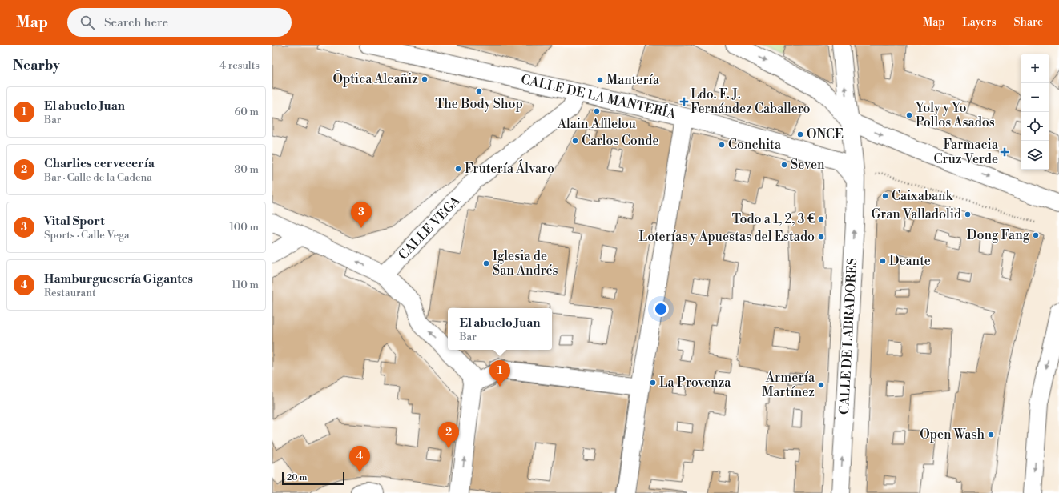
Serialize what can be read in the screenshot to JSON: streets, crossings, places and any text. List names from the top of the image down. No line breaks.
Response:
{"streets":{"street":["CALLE DE LA MANTERÍA","CALLE VEGA","CALLE DE LABRADORES"]},"crossings":[["CALLE DE LA MANTERÍA","CALLE VEGA"],["CALLE DE LA MANTERÍA","CALLE DE LABRADORES"]],"one_way":["CALLE DE LABRADORES"],"places":{"other":["Óptica Alcañiz","Mantería","The Body Shop","Alain Afflelou","Yoly y Yo Pollos Asados","ONCE","Carlos Conde","Conchita","Seven","Frutería Álvaro","Caixabank","Gran Valladolid","Todo a 1, 2, 3 €","Dong Fang","Loterías y Apuestas del Estado","Deante","Iglesia de San Andrés","La Provenza","Armería Martínez","Open Wash"],"health":["Ldo. F. J. Fernández Caballero","Farmacia Cruz Verde"]},"scale_bar":"20 m","page":{"header":"Map","search":"Search here","nav":["Map","Layers","Share"],"heading":["Nearby","4 results"],"map_buttons":["+","−"],"list":[{"mark":"1","name":"El abuelo Juan","note":"Bar","value":"60 m"},{"mark":"2","name":"Charlies cervecería","note":"Bar · Calle de la Cadena","value":"80 m"},{"mark":"3","name":"Vital Sport","note":"Sports · Calle Vega","value":"100 m"},{"mark":"4","name":"Hamburguesería Gigantes","note":"Restaurant","value":"110 m"}],"pins":["3","1","2","4"],"popup":["El abuelo Juan","Bar"],"scale":"20 m"}}
